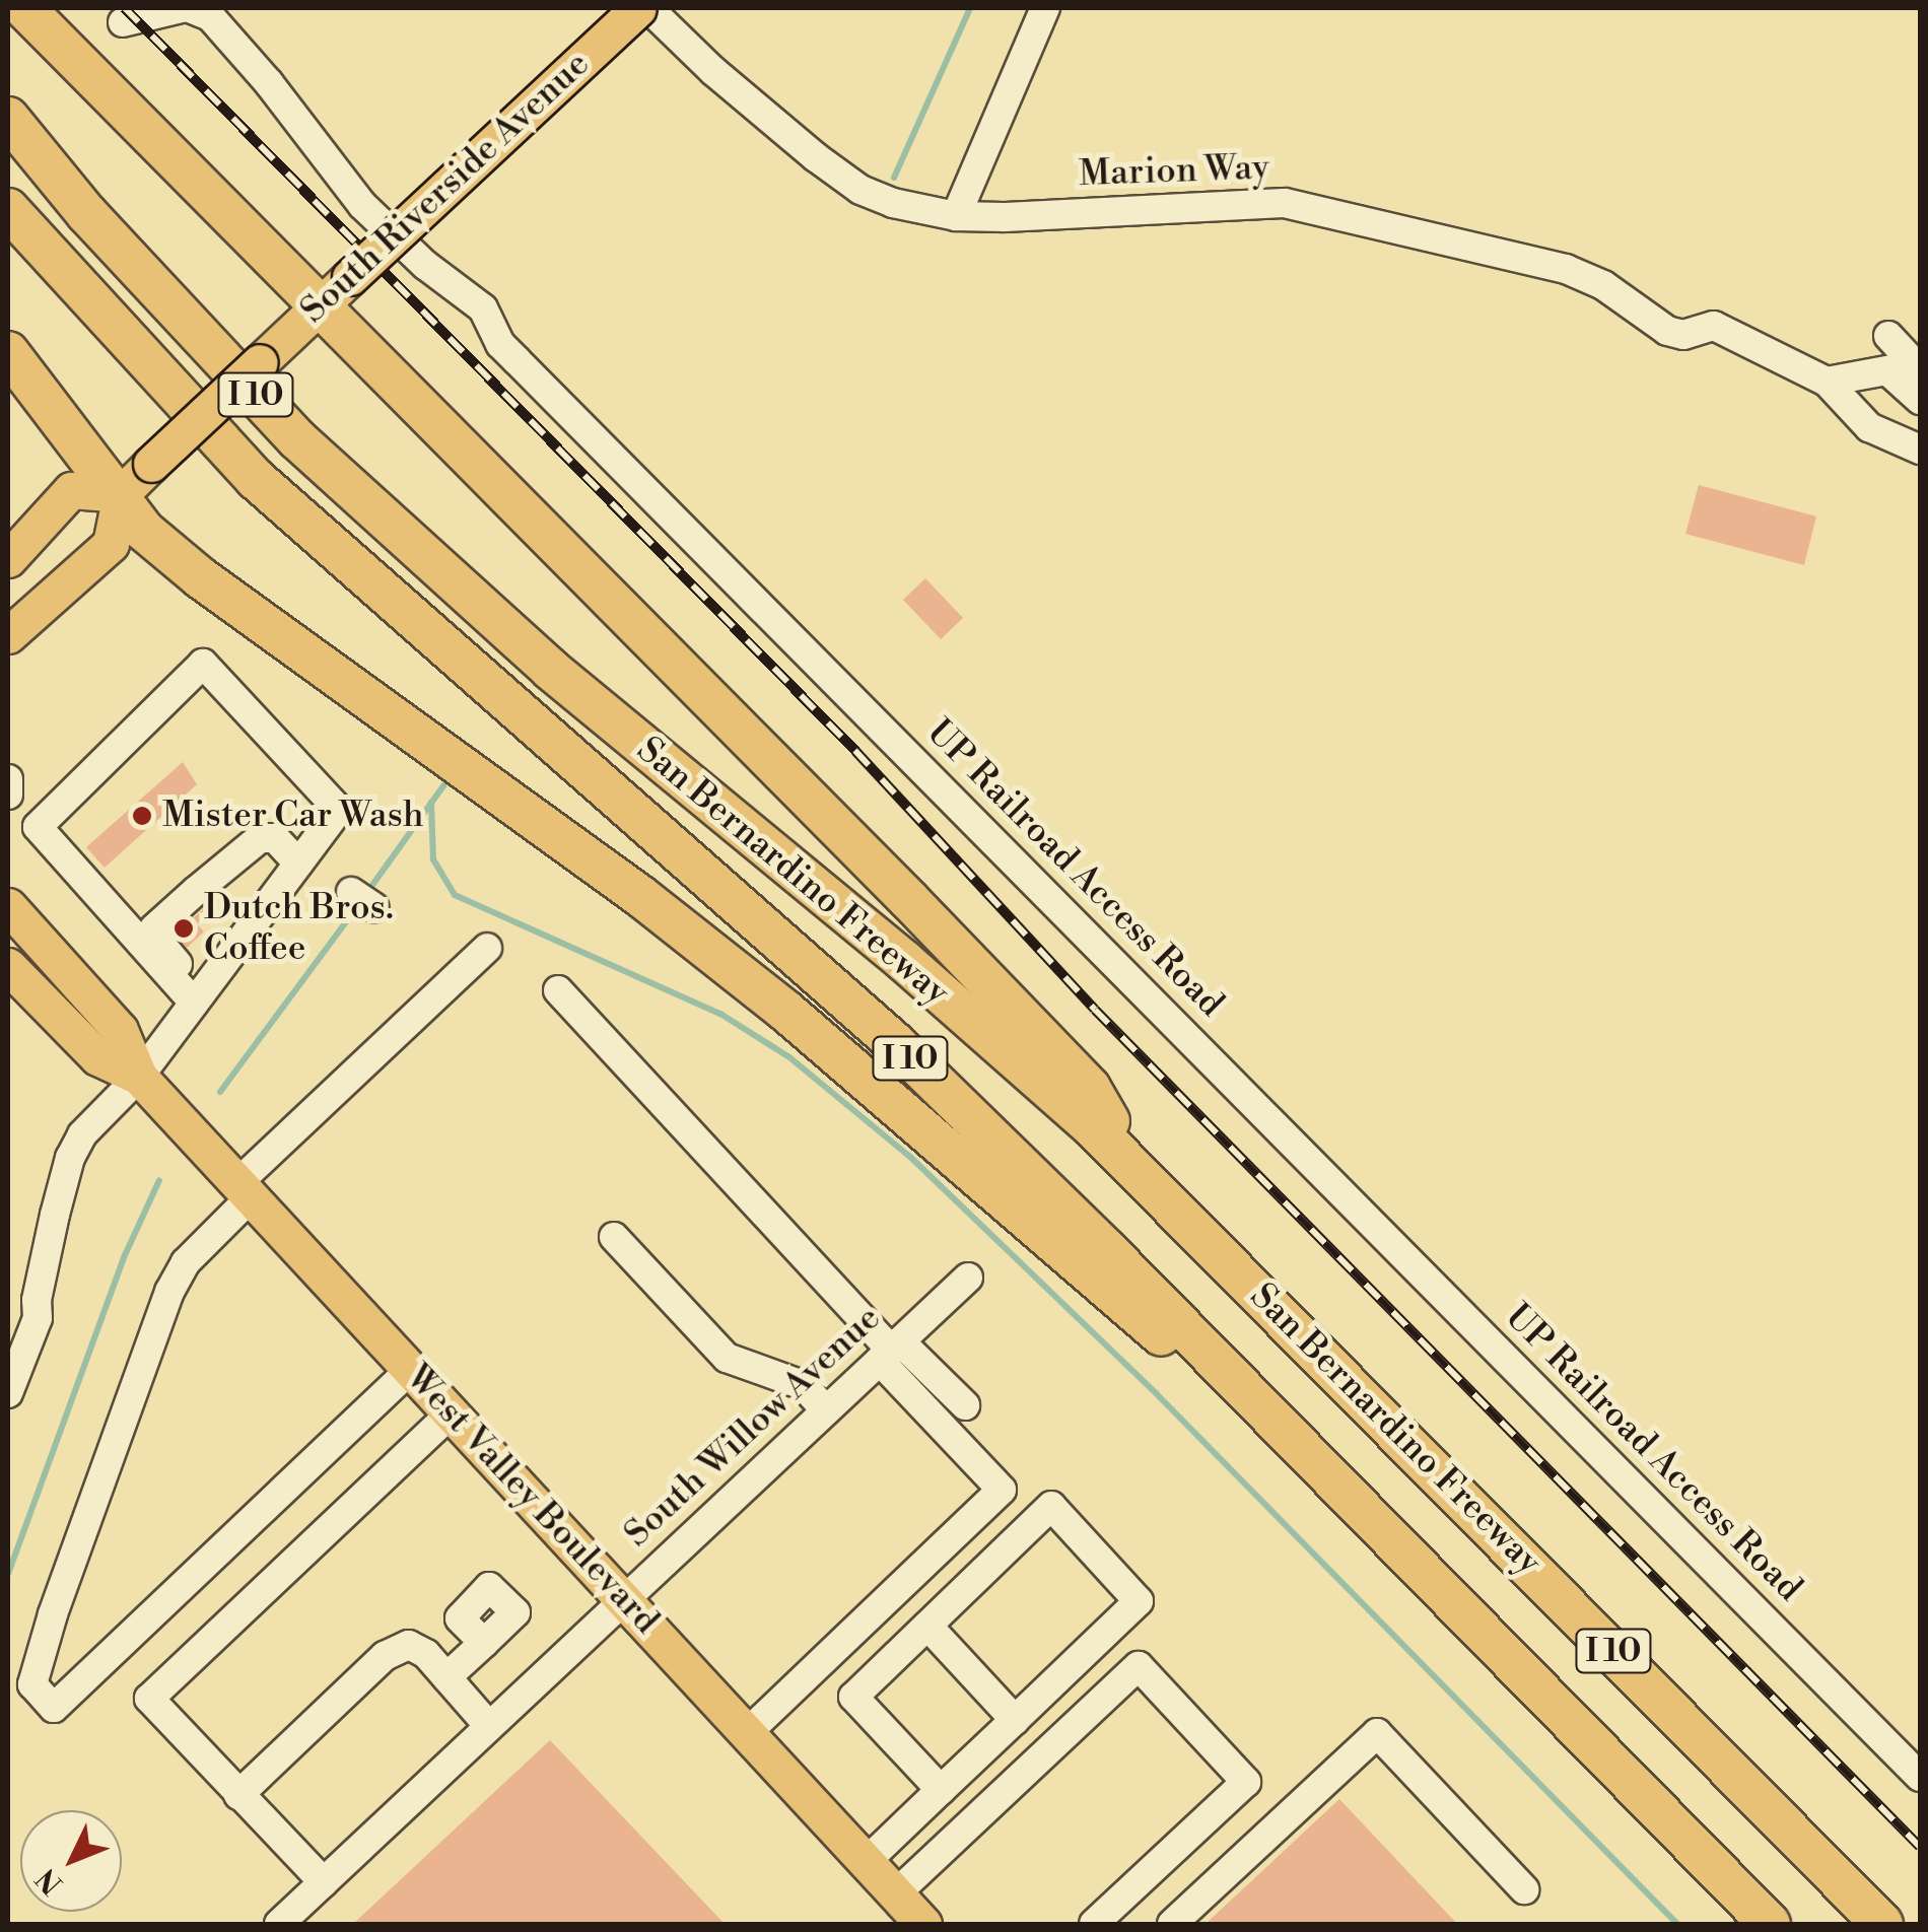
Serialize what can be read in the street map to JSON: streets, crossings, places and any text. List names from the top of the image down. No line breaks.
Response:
{"streets":{"highway":["I 10","San Bernardino Freeway"],"main road":["South Riverside Avenue","West Valley Boulevard"],"street":["Marion Way","UP Railroad Access Road","South Willow Avenue"]},"crossings":[["South Willow Avenue","West Valley Boulevard"]],"places":["Mister Car Wash","Dutch Bros. Coffee"],"north":"bottom left"}
